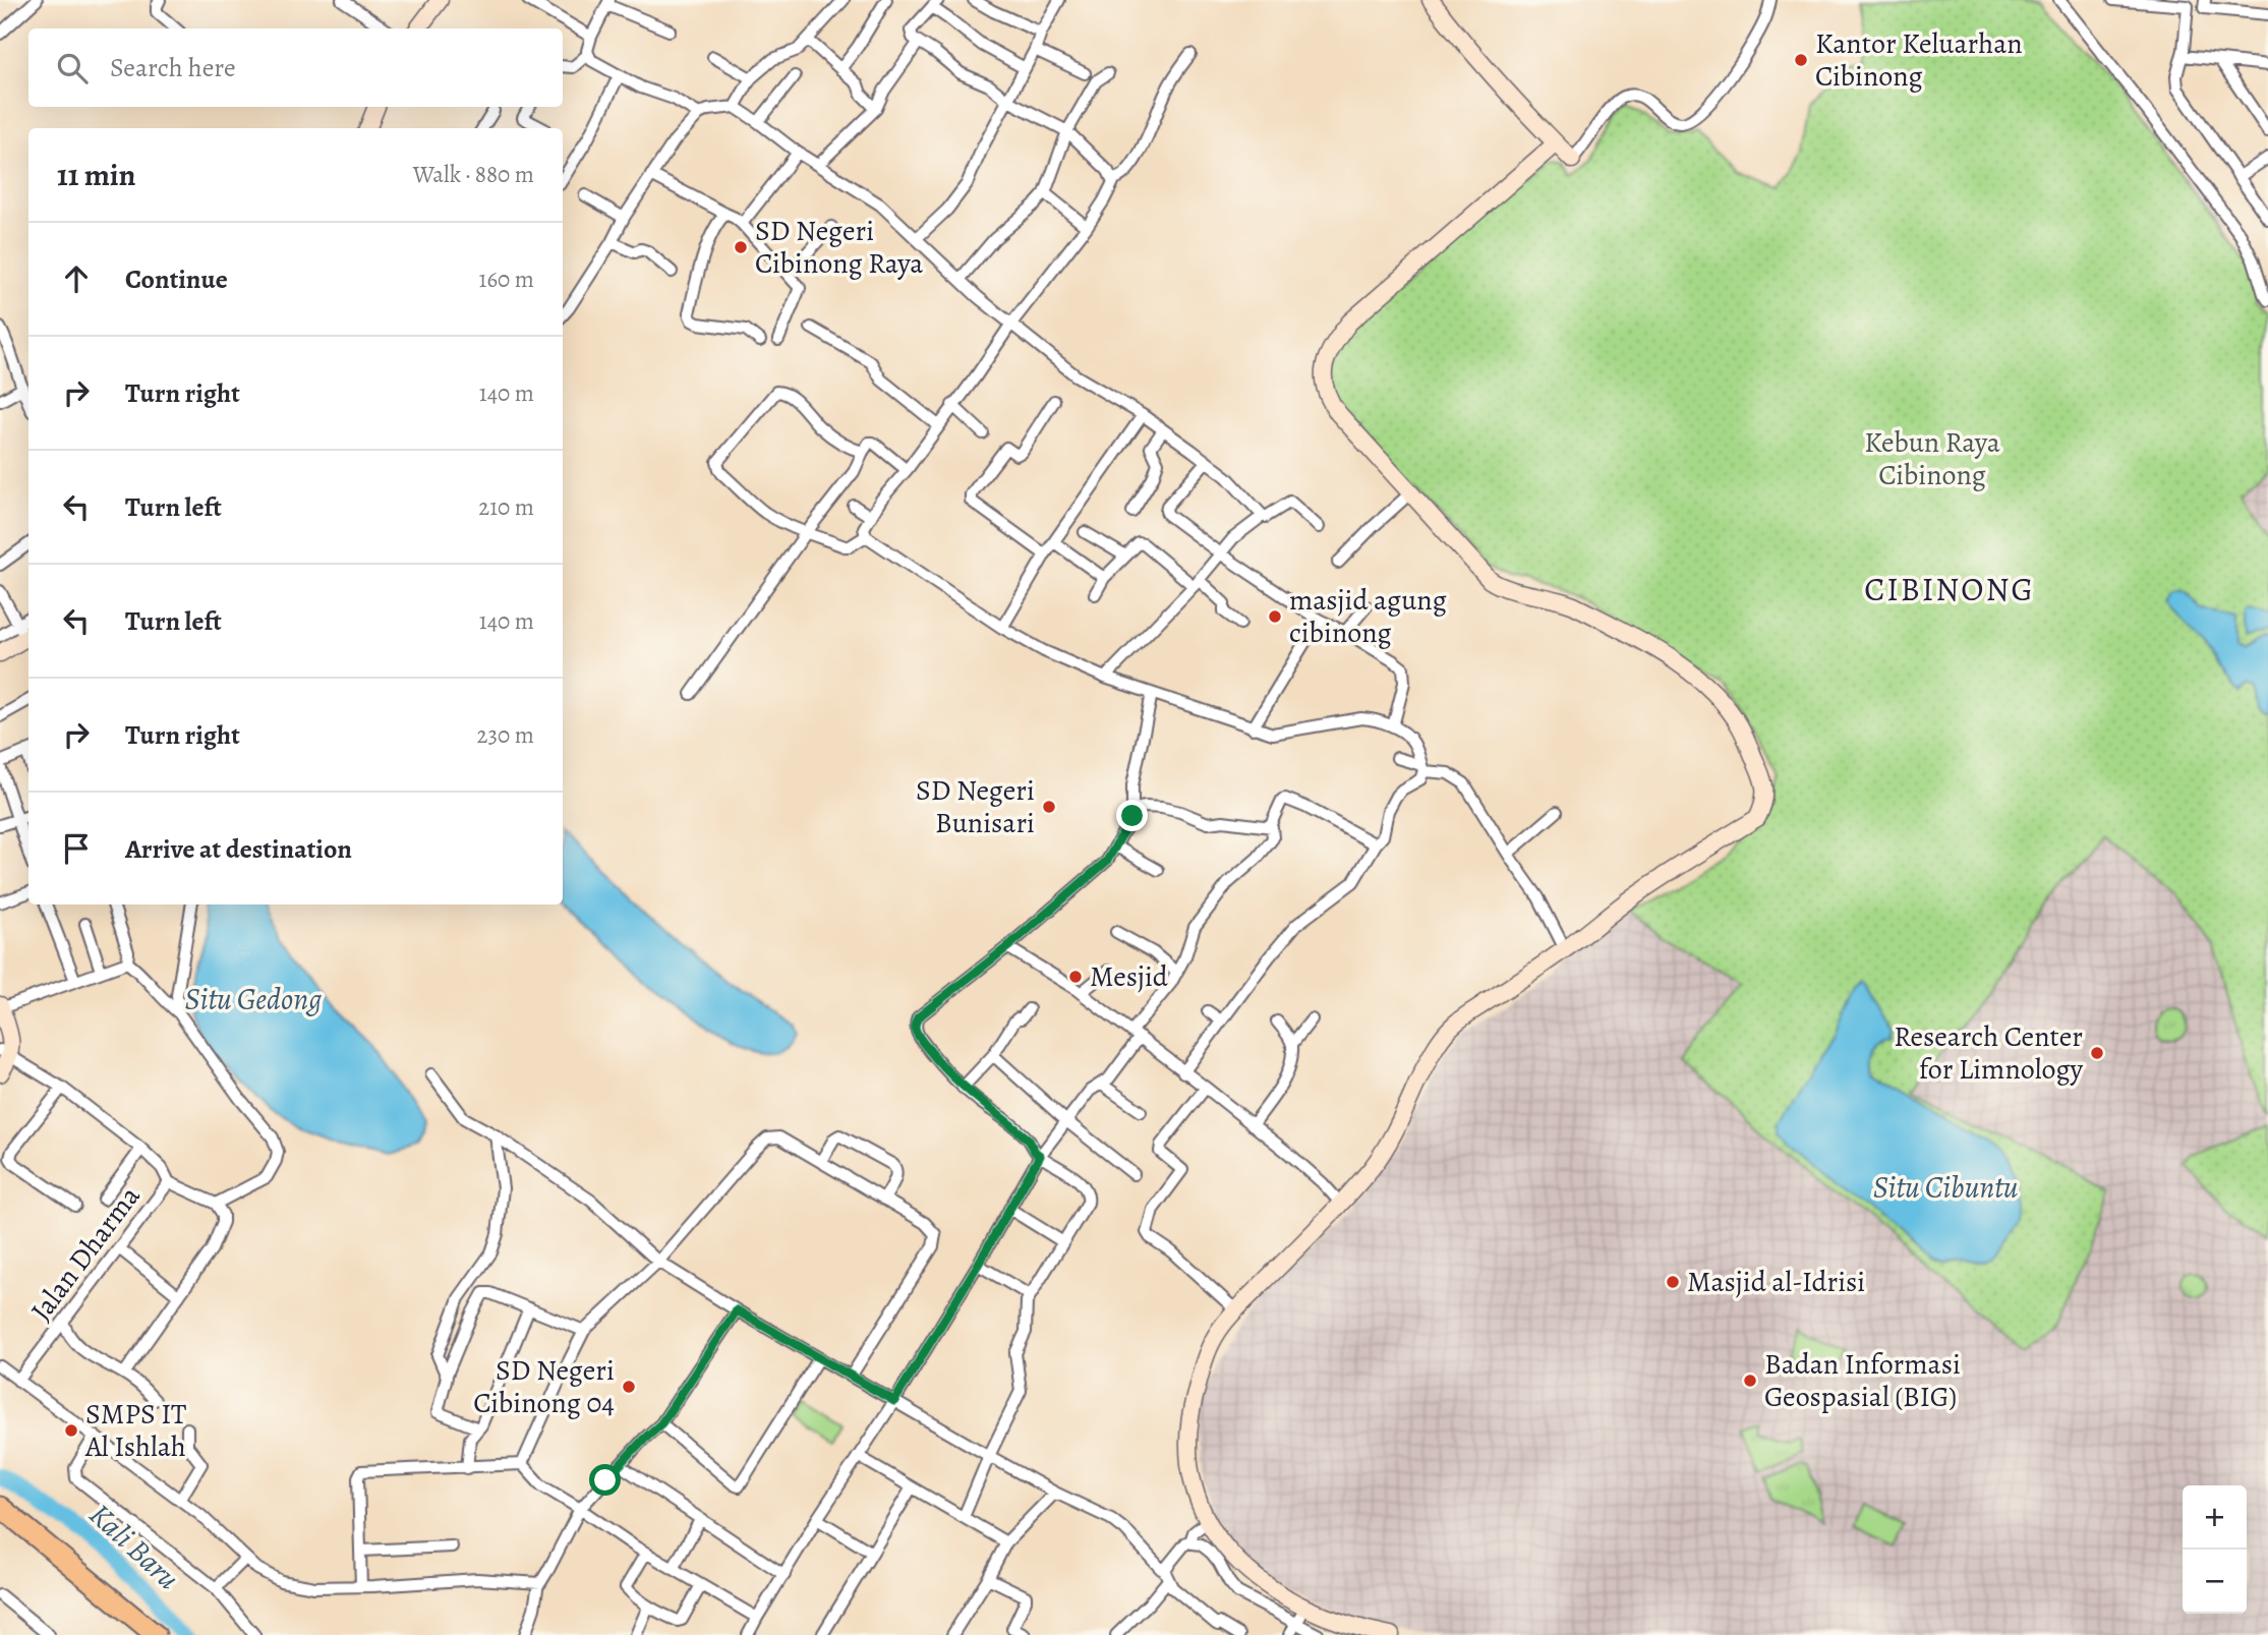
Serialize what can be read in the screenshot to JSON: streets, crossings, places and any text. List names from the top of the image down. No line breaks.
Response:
{"streets":{"street":["Jalan Dharma"]},"districts":["CIBINONG"],"water":["Situ Gedong","Situ Cibuntu","Kali Baru"],"parks":["Kebun Raya Cibinong"],"places":["Kantor Keluarhan Cibinong","SD Negeri Cibinong Raya","masjid agung cibinong","SD Negeri Bunisari","Mesjid","Research Center for Limnology","Masjid al-Idrisi","Badan Informasi Geospasial (BIG)","SD Negeri Cibinong 04","SMPS IT Al Ishlah"],"page":{"search":"Search here","heading":["11 min","Walk · 880 m"],"list":[["Continue","160 m"],["Turn right","140 m"],["Turn left","210 m"],["Turn left","140 m"],["Turn right","230 m"],"Arrive at destination"],"map_buttons":["+","−"]}}
